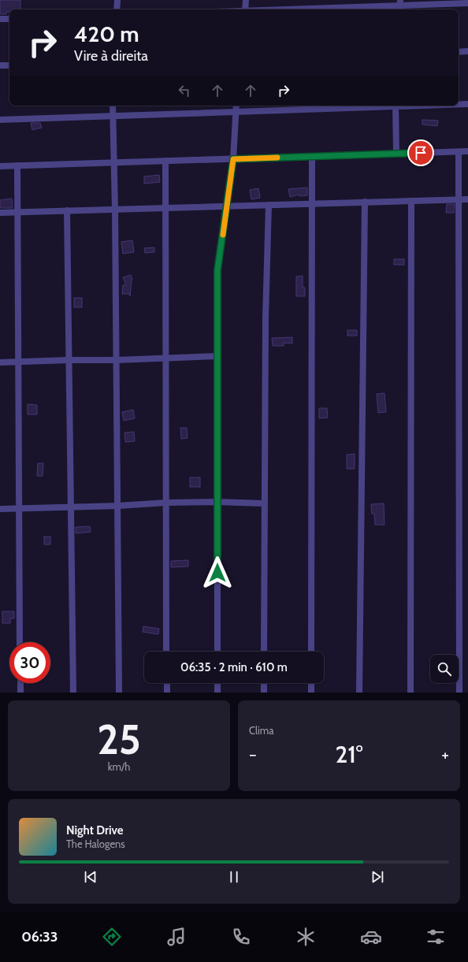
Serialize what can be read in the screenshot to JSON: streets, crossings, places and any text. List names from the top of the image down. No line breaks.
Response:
{"page":{"turn":["420 m","Vire à direita"],"limit":"30","trip":"06:35 · 2 min · 610 m","tile":[["25","km/h"],"Clima"],"heat":["−","21°","+"],"song":["Night Drive","The Halogens"],"tabs":"06:33"}}
